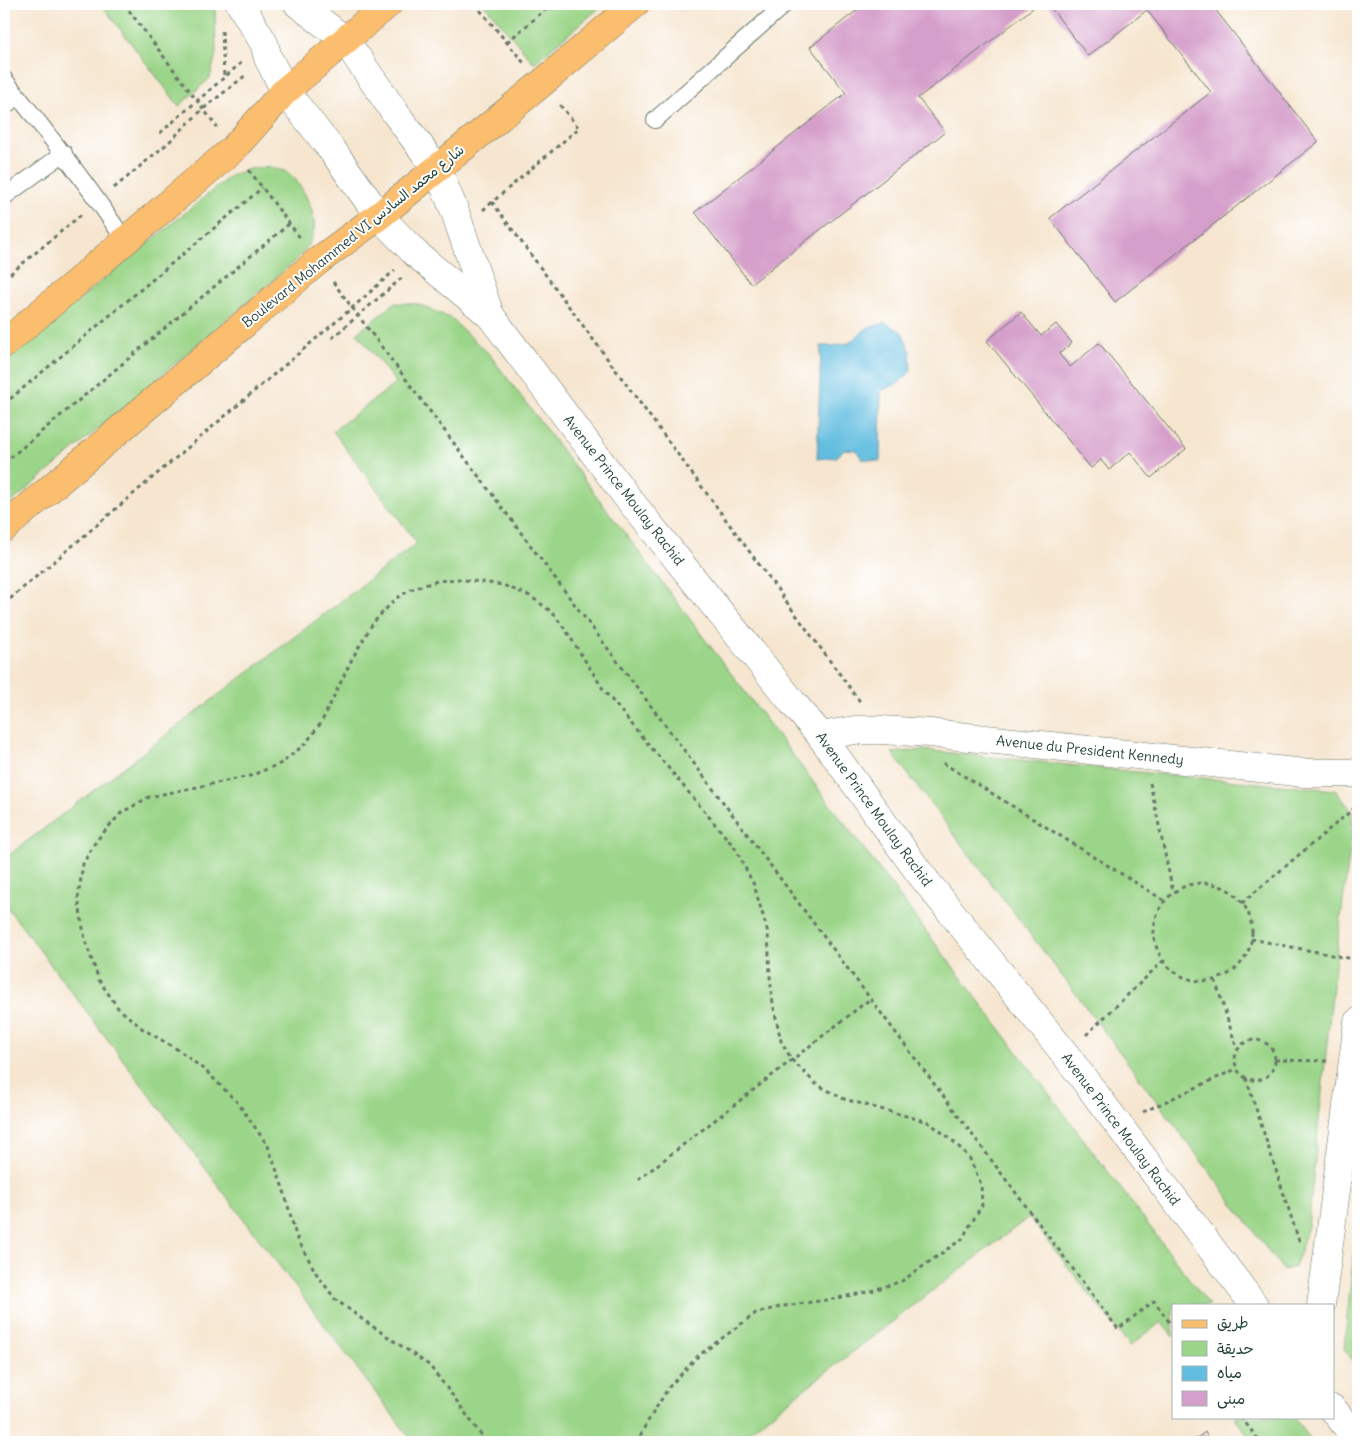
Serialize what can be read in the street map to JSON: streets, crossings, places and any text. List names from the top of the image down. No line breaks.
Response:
{"streets":{"main road":["Boulevard Mohammed VI شارع محمد السادس"],"street":["Avenue Prince Moulay Rachid","Avenue du President Kennedy"]},"crossings":[["Boulevard Mohammed VI شارع محمد السادس","Avenue Prince Moulay Rachid"],["Avenue Prince Moulay Rachid","Avenue du President Kennedy"]],"legend":["طريق","حديقة","مياه","مبنى"]}
